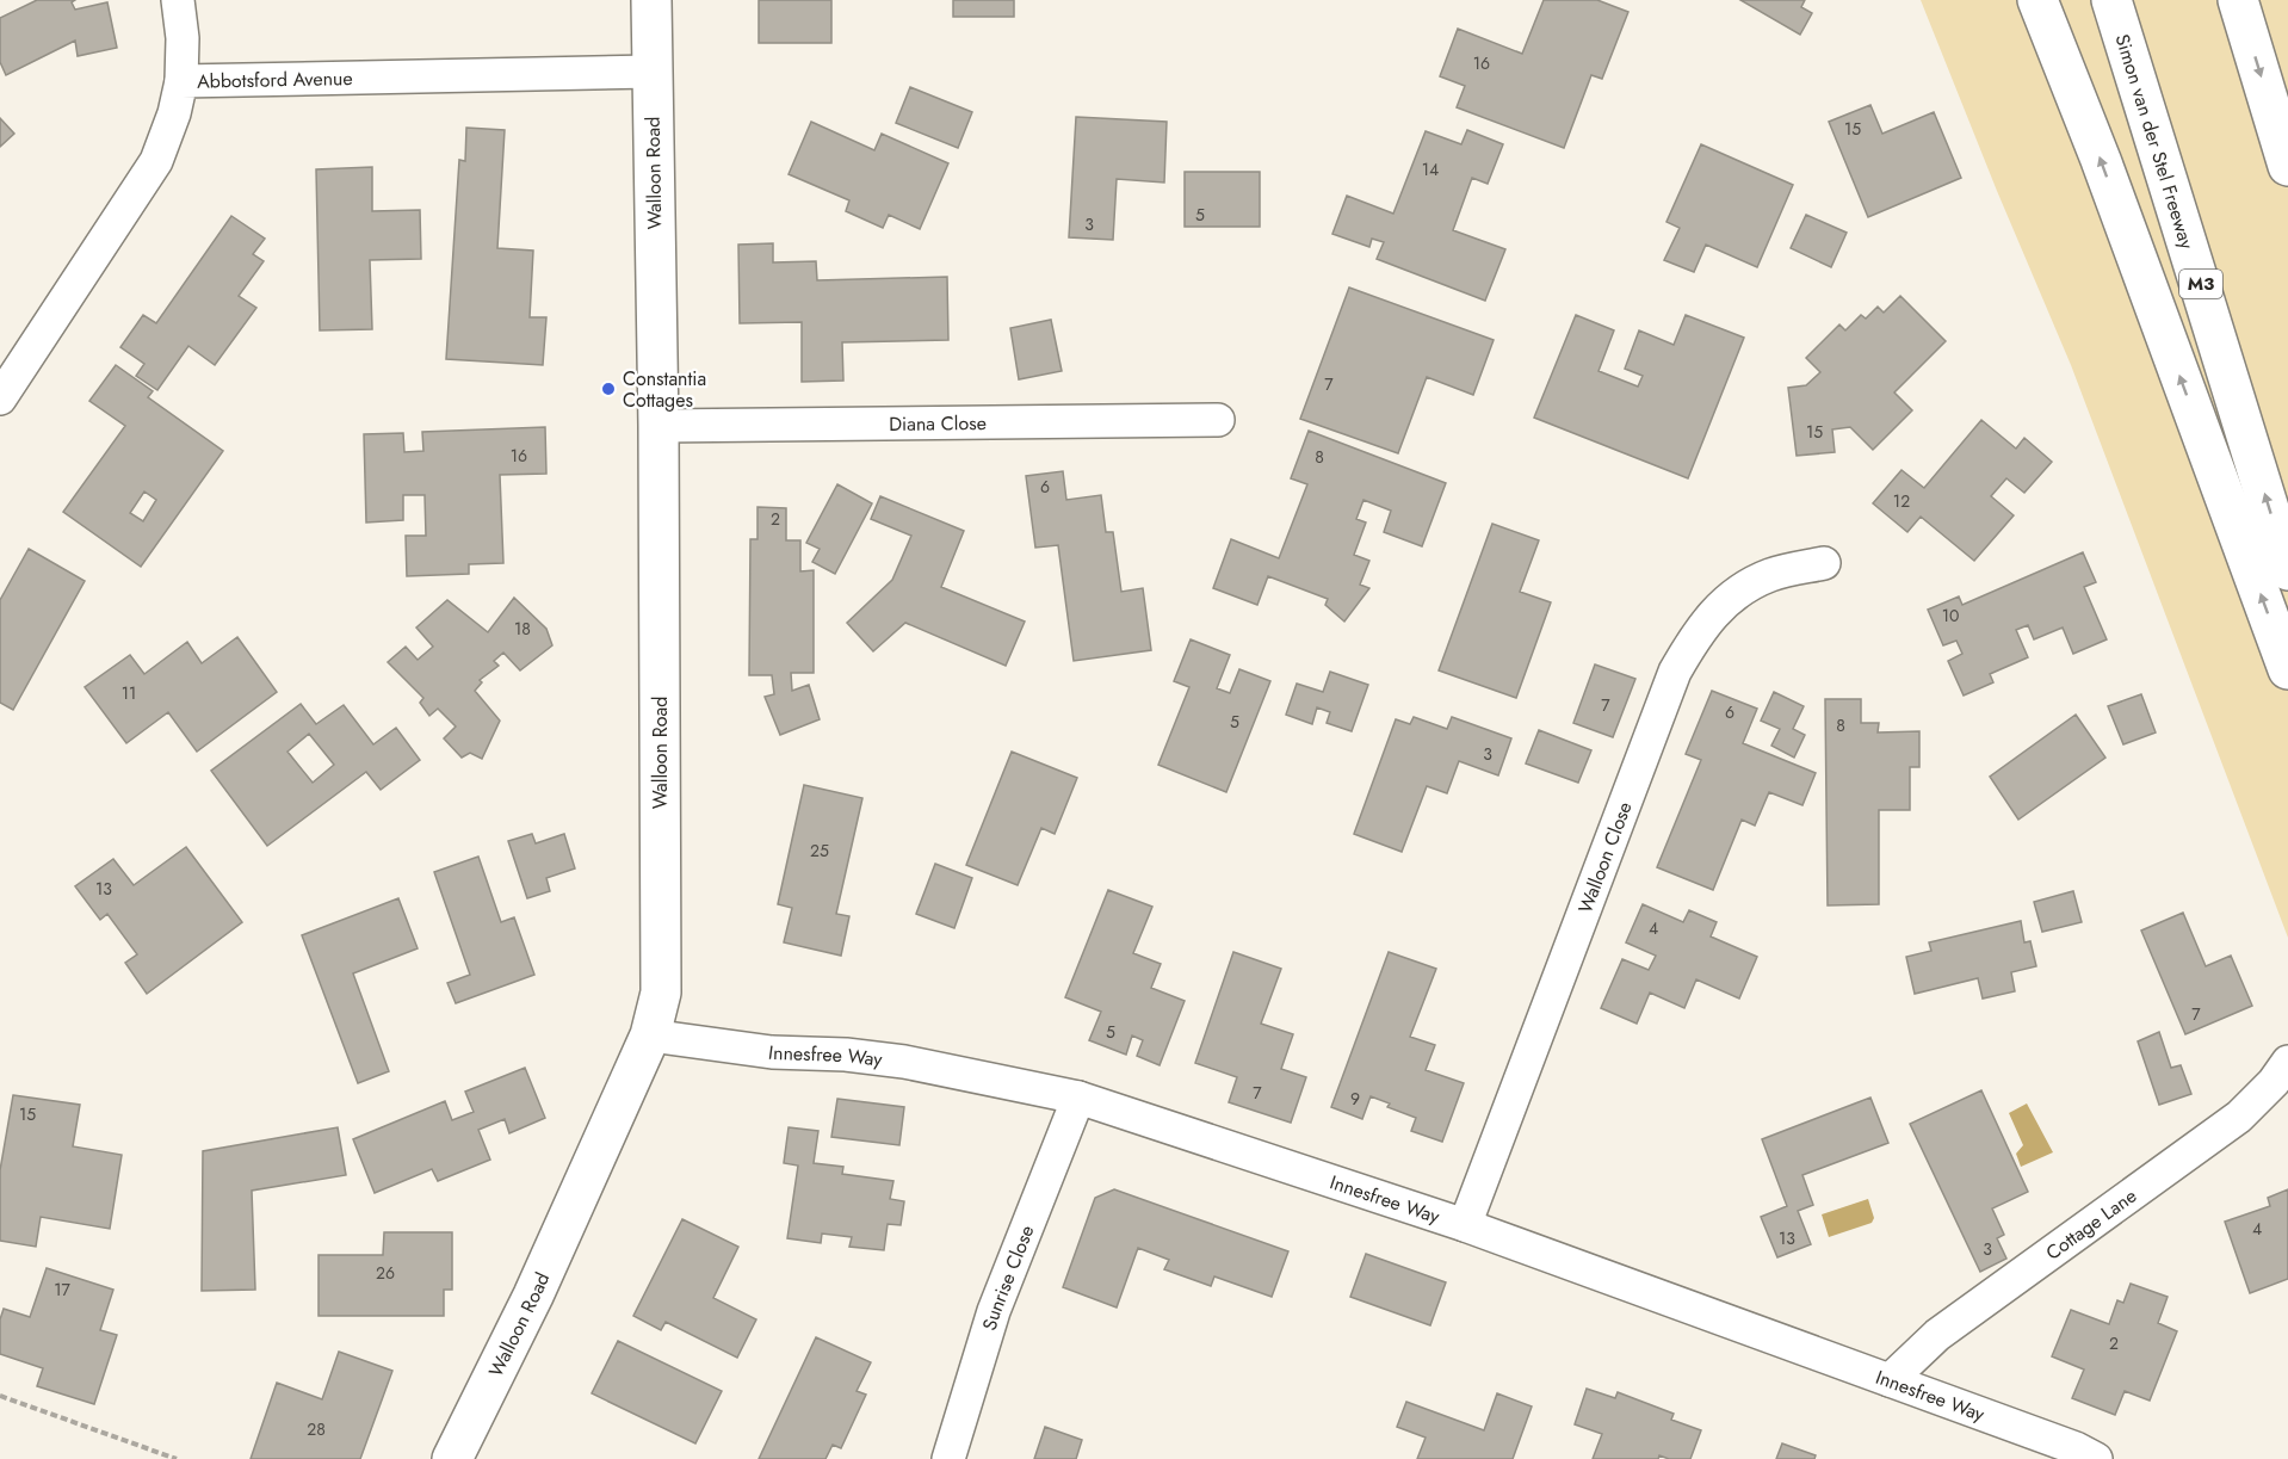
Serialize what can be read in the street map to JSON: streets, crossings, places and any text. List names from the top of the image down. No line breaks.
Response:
{"streets":{"main road":["Simon van der Stel Freeway","Walloon Road","M3"],"street":["Abbotsford Avenue","Diana Close","Walloon Close","Innesfree Way","Cottage Lane","Sunrise Close"]},"crossings":[["Abbotsford Avenue","Walloon Road"],["Walloon Road","Diana Close"],["Walloon Road","Innesfree Way"],["Walloon Close","Innesfree Way"],["Innesfree Way","Cottage Lane"],["Innesfree Way","Sunrise Close"]],"places":["Constantia Cottages"],"house_numbers":["16","15","14","5","3","7","15","16","8","6","12","2","10","18","11","7","6","5","8","3","25","13","4","7","5","7","9","15","4","13","3","26","17","2","28"]}
